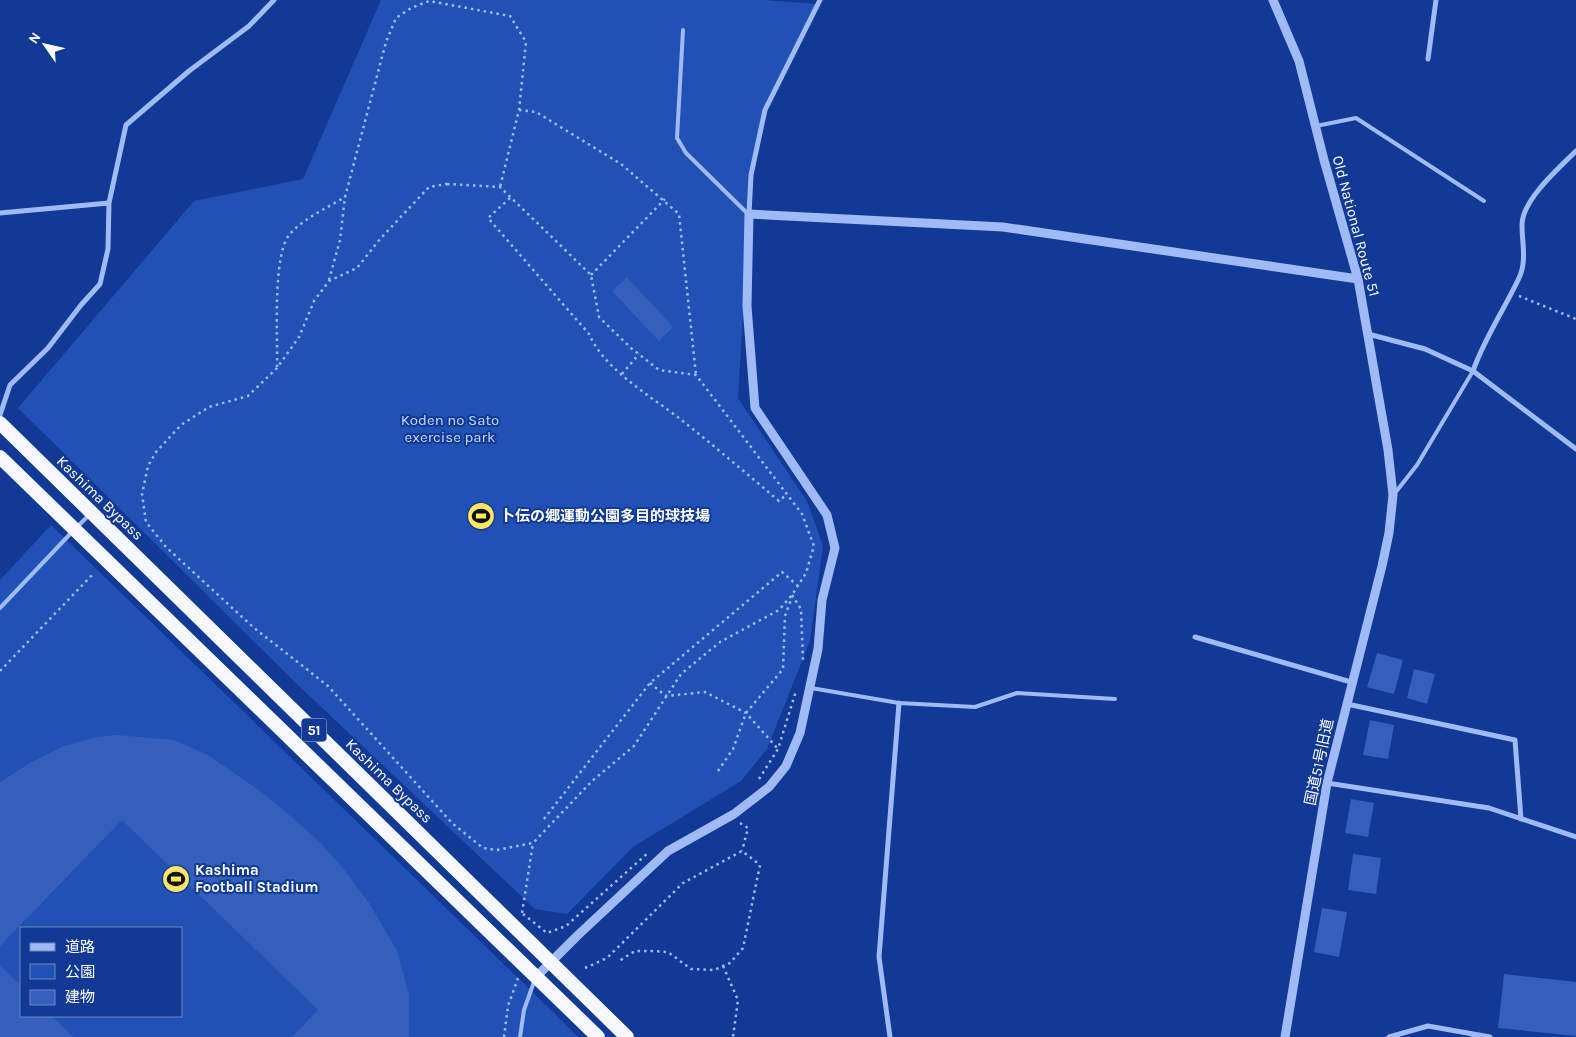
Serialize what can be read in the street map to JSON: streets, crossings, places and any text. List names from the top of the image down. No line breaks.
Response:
{"streets":{"highway":["Kashima Bypass","51"],"street":["Old National Route 51","国道51号旧道"]},"crossings":[["Old National Route 51","国道51号旧道"]],"parks":["Koden no Sato exercise park"],"places":{"sports":["卜伝の郷運動公園多目的球技場","Kashima Football Stadium"]},"legend":["道路","公園","建物"],"north":"top left"}
